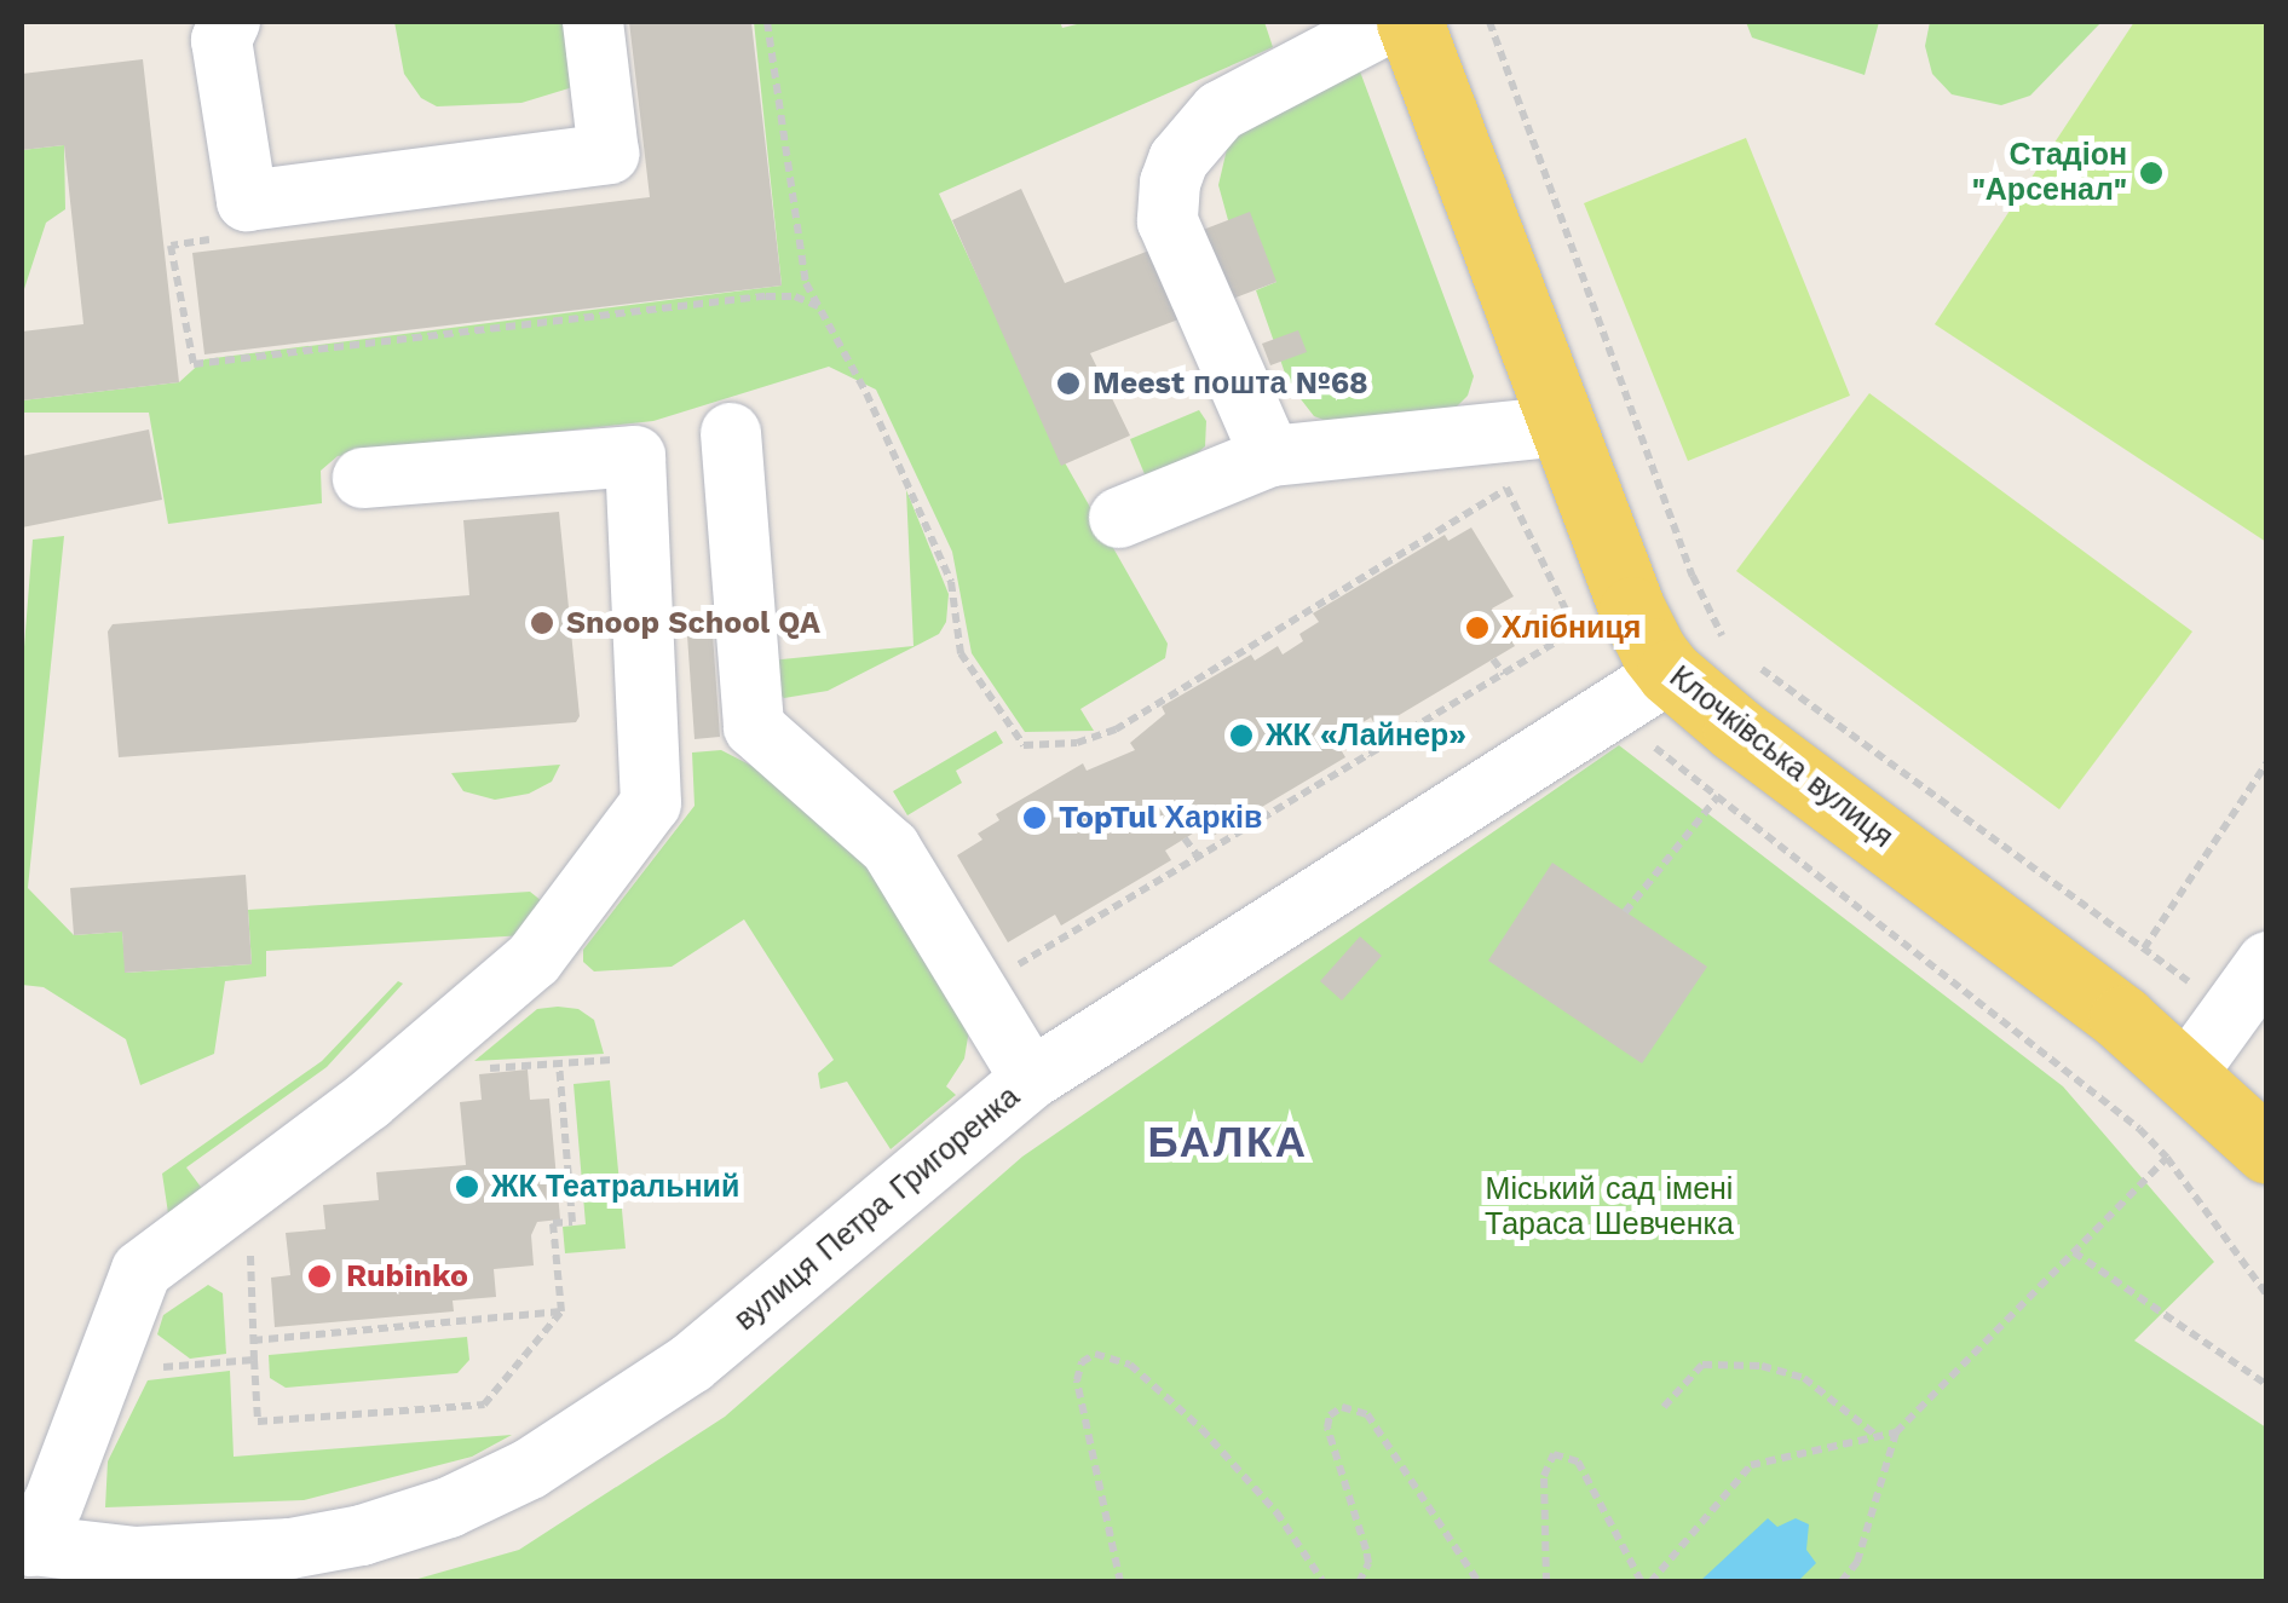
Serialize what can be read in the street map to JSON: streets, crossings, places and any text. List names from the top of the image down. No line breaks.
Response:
{"streets":{"main road":["Клочківська вулиця"],"street":["вулиця Петра Григоренка"]},"crossings":[["Клочківська вулиця","вулиця Петра Григоренка"]],"districts":["БАЛКА"],"parks":["Міський сад імені Тараса Шевченка"],"places":["Стадіон \"Арсенал\"","Meest пошта №68","Snoop School QA","Хлібниця","ЖК «Лайнер»","TopTul Харків","ЖК Театральний","Rubinko"]}
